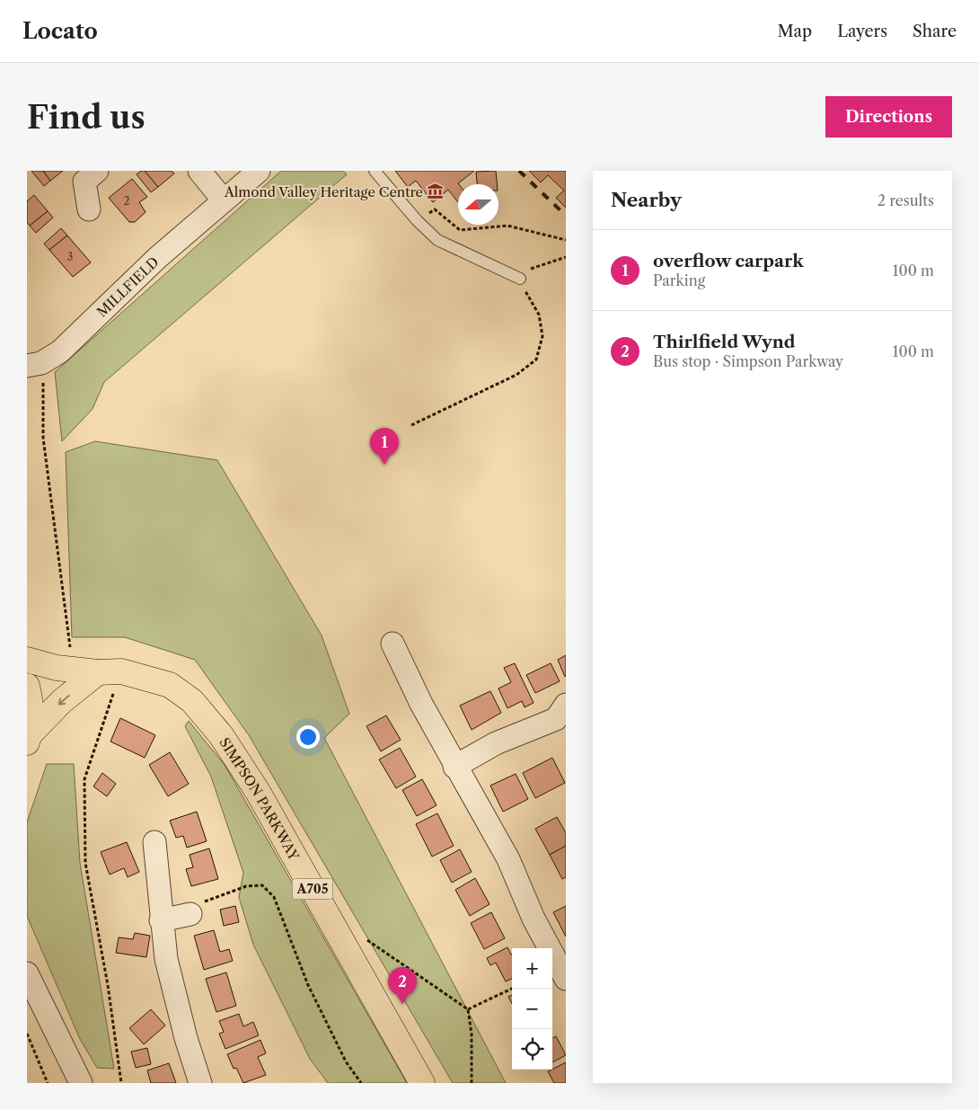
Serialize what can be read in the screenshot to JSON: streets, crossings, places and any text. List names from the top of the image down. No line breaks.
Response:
{"streets":{"main road":["SIMPSON PARKWAY","A705"],"street":["MILLFIELD"]},"places":{"museum":["Almond Valley Heritage Centre"]},"house_numbers":["2","3"],"north":"left","page":{"header":"Locato","nav":["Map","Layers","Share"],"buttons":"Directions","title":"Find us","heading":["Nearby","2 results"],"list":[{"mark":"1","name":"overflow carpark","note":"Parking","value":"100 m"},{"mark":"2","name":"Thirlfield Wynd","note":"Bus stop · Simpson Parkway","value":"100 m"}],"pins":["1","2"],"map_buttons":["+","−"]}}
